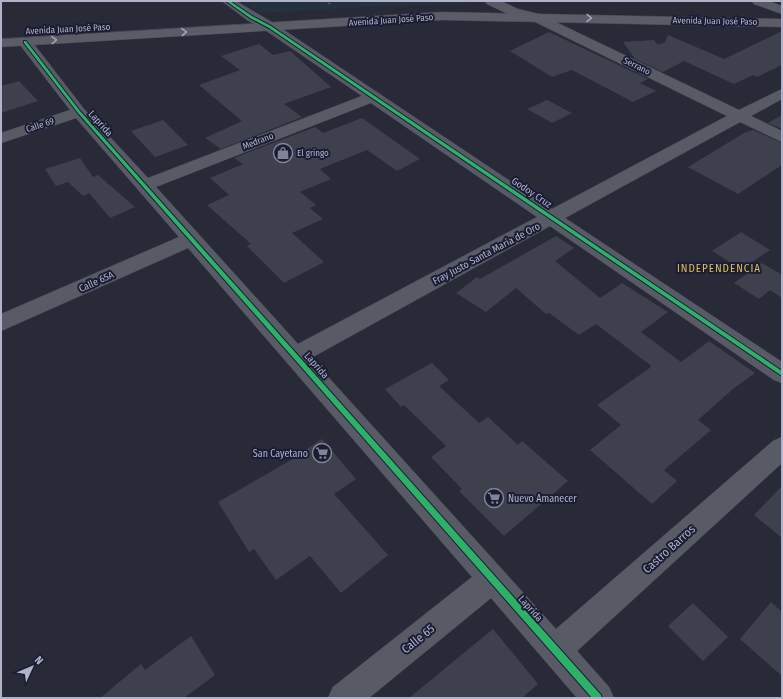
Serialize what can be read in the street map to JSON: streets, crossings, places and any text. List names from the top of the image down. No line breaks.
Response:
{"streets":{"main road":["Avenida Juan José Paso"],"street":["Serrano","Laprida","Calle 69","Medrano","Godoy Cruz","Fray Justo Santa María de Oro","Calle 65A","Castro Barros","Calle 65"]},"crossings":[["Avenida Juan José Paso","Serrano"],["Avenida Juan José Paso","Laprida"],["Avenida Juan José Paso","Godoy Cruz"],["Serrano","Fray Justo Santa María de Oro"],["Laprida","Calle 69"],["Laprida","Medrano"],["Laprida","Fray Justo Santa María de Oro"],["Laprida","Calle 65A"],["Laprida","Castro Barros"],["Laprida","Calle 65"],["Medrano","Godoy Cruz"],["Godoy Cruz","Fray Justo Santa María de Oro"]],"districts":["INDEPENDENCIA"],"places":{"shop":["El gringo"],"supermarket":["San Cayetano","Nuevo Amanecer"]},"north":"top right"}
